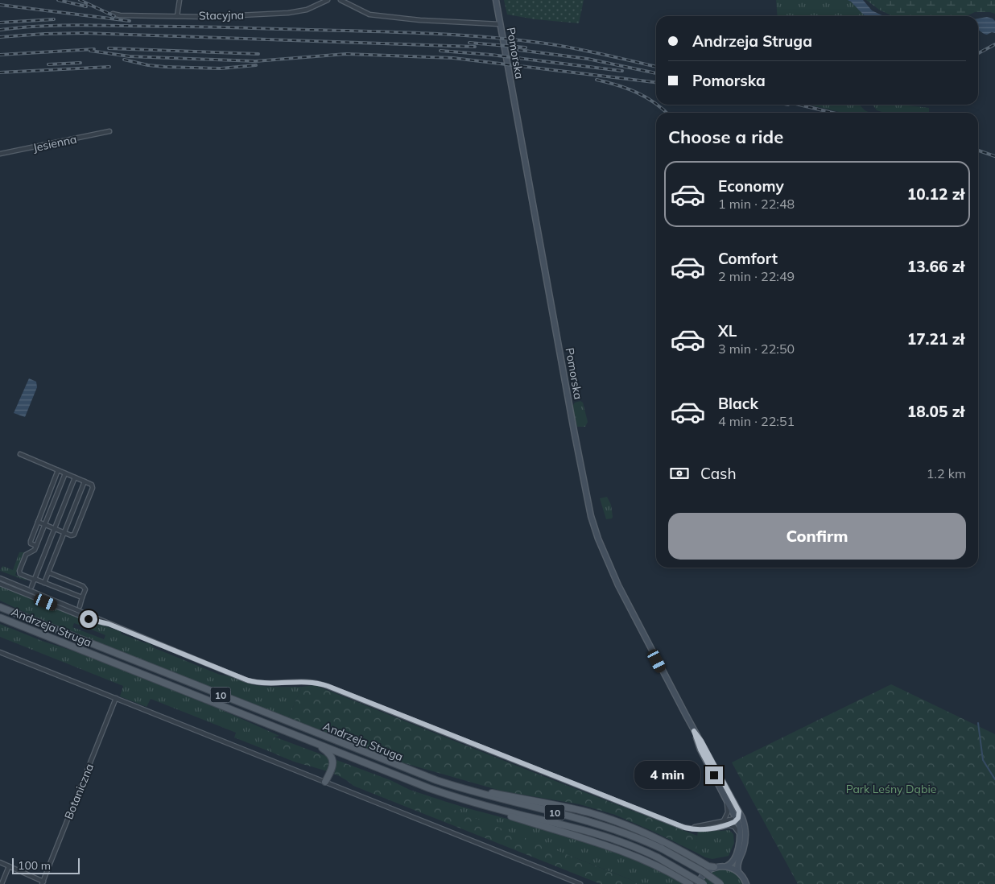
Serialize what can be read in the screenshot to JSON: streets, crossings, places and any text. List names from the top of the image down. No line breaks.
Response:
{"streets":{"main road":["Andrzeja Struga","10"],"street":["Stacyjna","Pomorska","Jesienna","Botaniczna"]},"crossings":[["Pomorska","Andrzeja Struga"]],"parks":["Park Leśny Dąbie"],"scale_bar":"100 m","page":{"banner":["Andrzeja Struga","Pomorska"],"heading":"Choose a ride","list":[{"name":"Economy","note":"1 min · 22:48","value":"10.12 zł"},{"name":"Comfort","note":"2 min · 22:49","value":"13.66 zł"},{"name":"XL","note":"3 min · 22:50","value":"17.21 zł"},{"name":"Black","note":"4 min · 22:51","value":"18.05 zł"}],"pay":["Cash","1.2 km"],"buttons":"Confirm","bubble":"4 min","scale":"100 m"}}
